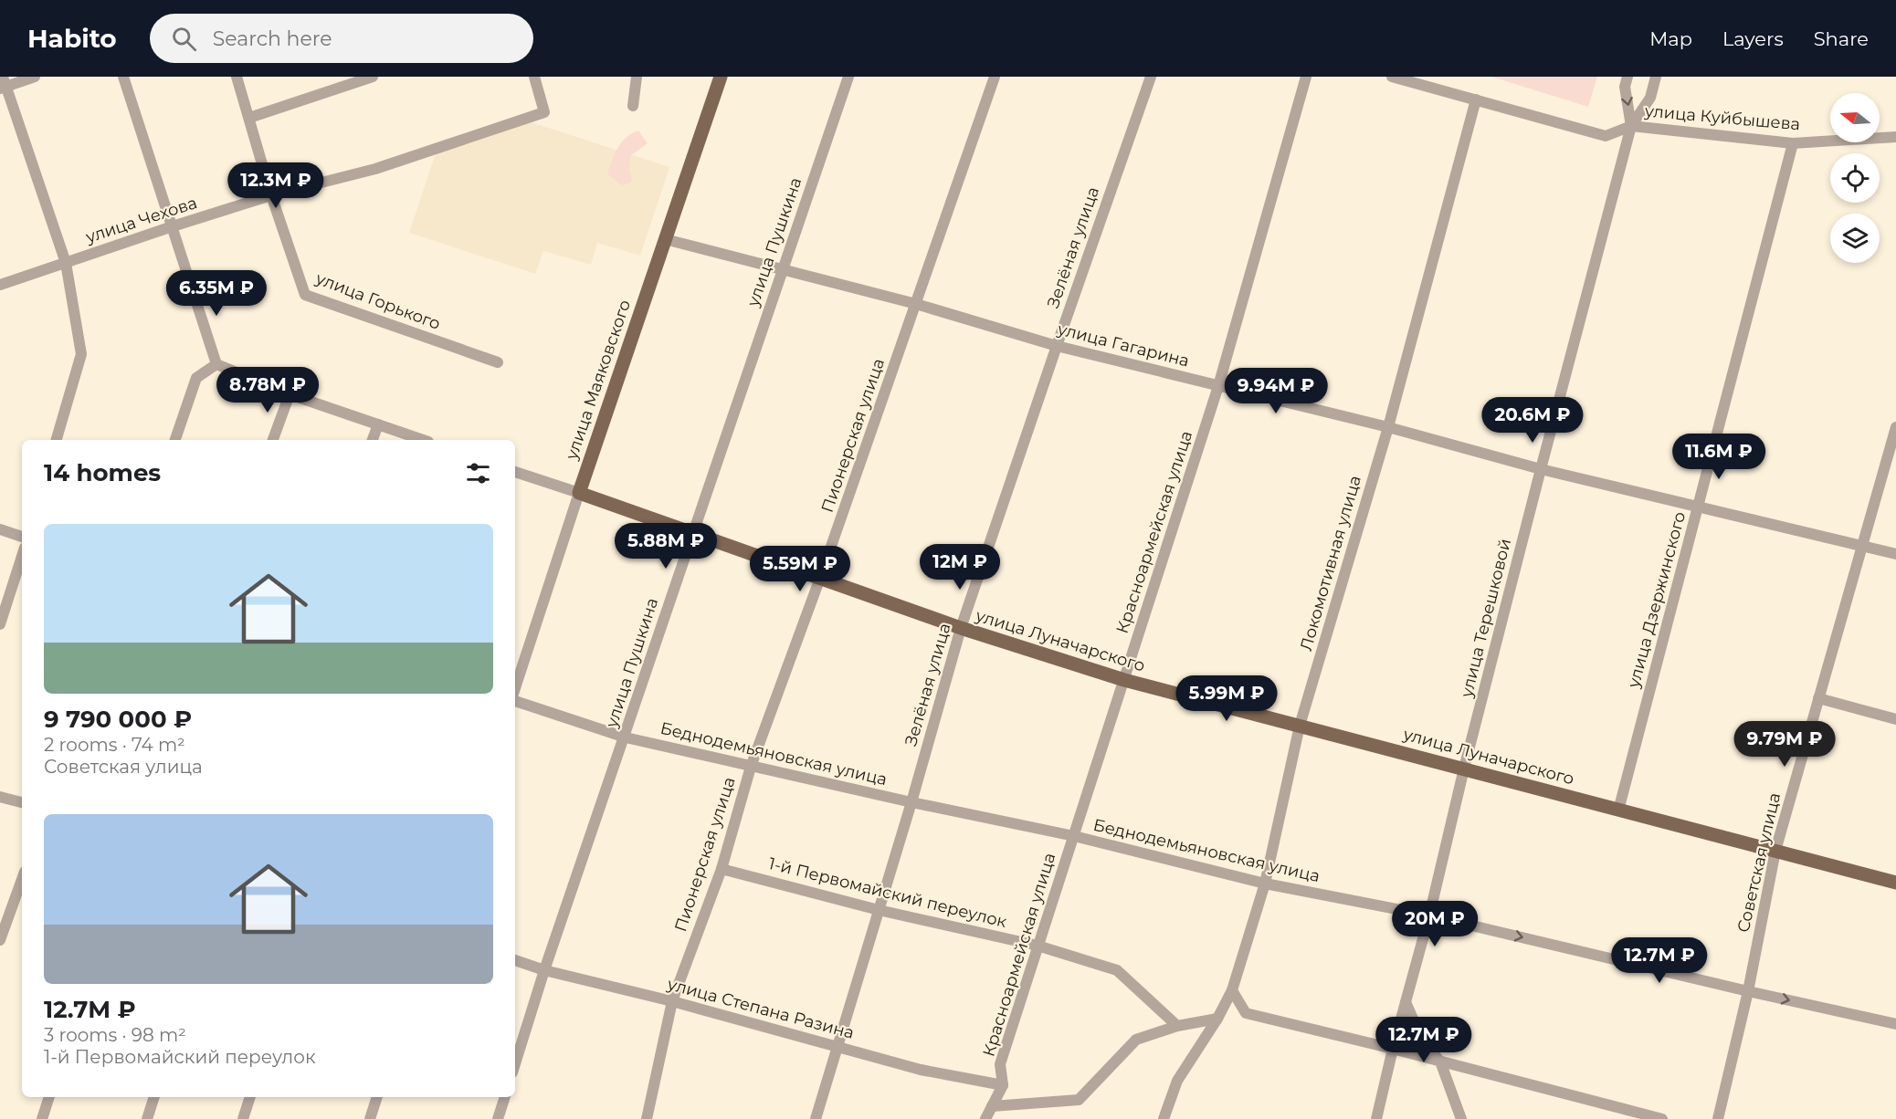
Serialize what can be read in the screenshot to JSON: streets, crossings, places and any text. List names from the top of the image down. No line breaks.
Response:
{"streets":{"main road":["улица Маяковского","улица Луначарского"],"street":["улица Куйбышева","улица Чехова","улица Пушкина","Зелёная улица","улица Горького","улица Гагарина","Пионерская улица","Красноармейская улица","Локомотивная улица","улица Дзержинского","улица Терешковой","Беднодемьяновская улица","Советская улица","1-й Первомайский переулок","улица Степана Разина"]},"crossings":[["улица Куйбышева","Локомотивная улица"],["улица Куйбышева","улица Дзержинского"],["улица Куйбышева","улица Терешковой"],["улица Чехова","улица Горького"],["улица Пушкина","улица Гагарина"],["улица Пушкина","улица Луначарского"],["улица Пушкина","Беднодемьяновская улица"],["улица Пушкина","улица Степана Разина"],["Зелёная улица","улица Гагарина"],["Зелёная улица","улица Луначарского"],["Зелёная улица","Беднодемьяновская улица"],["Зелёная улица","1-й Первомайский переулок"],["Зелёная улица","улица Степана Разина"],["улица Гагарина","улица Маяковского"],["улица Гагарина","Пионерская улица"],["улица Гагарина","Красноармейская улица"],["улица Гагарина","Локомотивная улица"],["улица Гагарина","улица Дзержинского"],["улица Гагарина","улица Терешковой"],["улица Гагарина","Советская улица"],["улица Маяковского","улица Луначарского"],["Пионерская улица","улица Луначарского"],["Пионерская улица","Беднодемьяновская улица"],["Пионерская улица","1-й Первомайский переулок"],["Пионерская улица","улица Степана Разина"],["Красноармейская улица","улица Луначарского"],["Красноармейская улица","Беднодемьяновская улица"],["Красноармейская улица","1-й Первомайский переулок"],["Красноармейская улица","улица Степана Разина"],["Локомотивная улица","улица Луначарского"],["Локомотивная улица","Беднодемьяновская улица"],["улица Дзержинского","улица Луначарского"],["улица Терешковой","улица Луначарского"],["улица Терешковой","Беднодемьяновская улица"],["улица Луначарского","Советская улица"],["Беднодемьяновская улица","Советская улица"]],"north":"left","page":{"header":"Habito","search":"Search here","nav":["Map","Layers","Share"],"price":["12.3M ₽","6.35M ₽","8.78M ₽","9.94M ₽","20.6M ₽","11.6M ₽","5.88M ₽","12M ₽","5.59M ₽","5.99M ₽","9.79M ₽","20M ₽","12.7M ₽","12.7M ₽"],"heading":"14 homes","list":[{"name":"9 790 000 ₽","note":"2 rooms · 74 m² · Советская улица"},{"name":"12.7M ₽","note":"3 rooms · 98 m² · 1-й Первомайский переулок"}]}}
